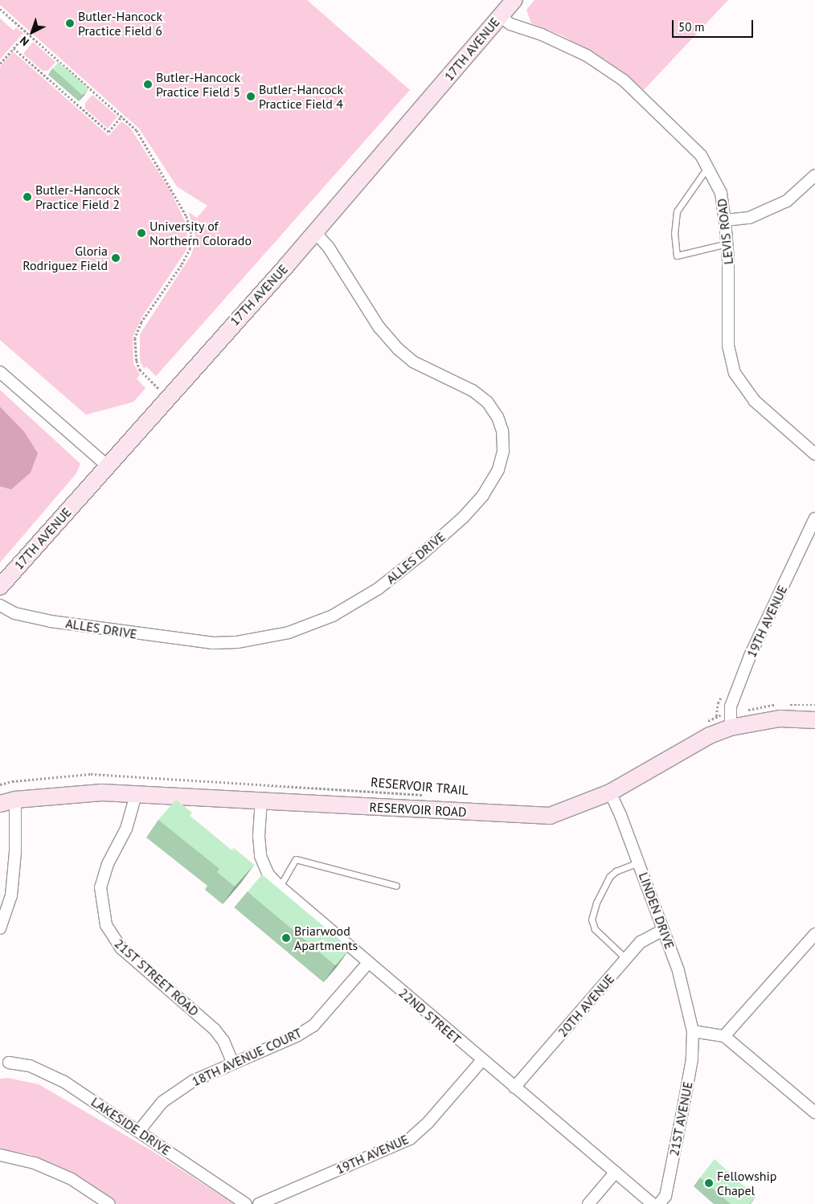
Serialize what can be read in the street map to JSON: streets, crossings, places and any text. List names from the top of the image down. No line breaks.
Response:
{"streets":{"street":["17TH AVENUE","LEVIS ROAD","ALLES DRIVE","19TH AVENUE","RESERVOIR ROAD","LINDEN DRIVE","21ST STREET ROAD","20TH AVENUE","22ND STREET","18TH AVENUE COURT","21ST AVENUE","LAKESIDE DRIVE"],"path":["RESERVOIR TRAIL"]},"crossings":[["17TH AVENUE","LEVIS ROAD"],["17TH AVENUE","ALLES DRIVE"],["19TH AVENUE","RESERVOIR ROAD"],["19TH AVENUE","22ND STREET"],["RESERVOIR ROAD","LINDEN DRIVE"],["RESERVOIR ROAD","21ST STREET ROAD"],["RESERVOIR ROAD","22ND STREET"],["LINDEN DRIVE","20TH AVENUE"],["LINDEN DRIVE","21ST AVENUE"],["21ST STREET ROAD","18TH AVENUE COURT"],["20TH AVENUE","22ND STREET"],["22ND STREET","18TH AVENUE COURT"],["18TH AVENUE COURT","LAKESIDE DRIVE"]],"places":["Butler-Hancock Practice Field 6","Butler-Hancock Practice Field 5","Butler-Hancock Practice Field 4","Butler-Hancock Practice Field 2","University of Northern Colorado","Gloria Rodriguez Field","Briarwood Apartments","Fellowship Chapel"],"scale_bar":"50 m","north":"bottom left"}
